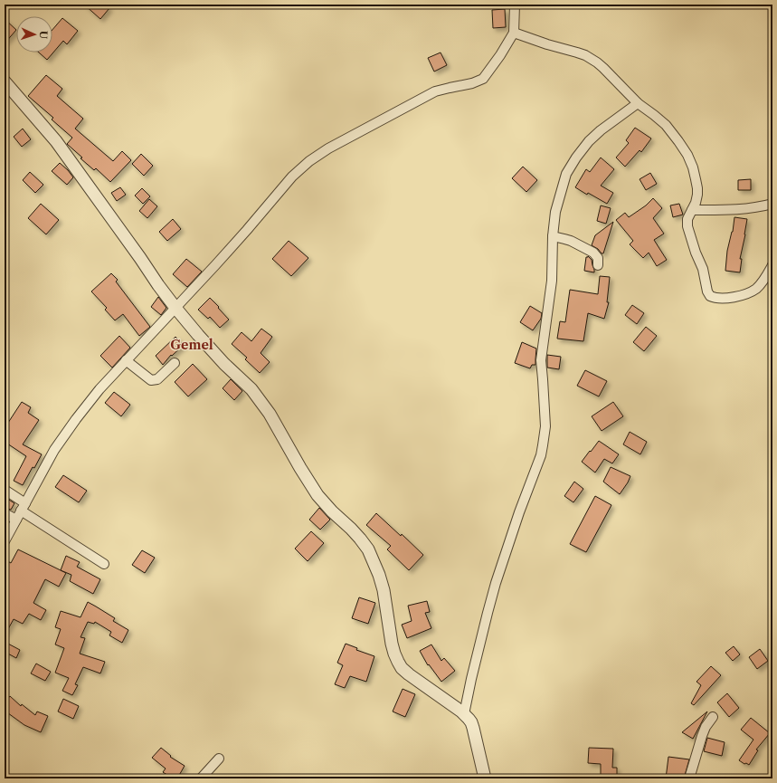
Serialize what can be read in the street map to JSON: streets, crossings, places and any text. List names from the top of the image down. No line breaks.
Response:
{"districts":["Gemel"],"north":"right"}
